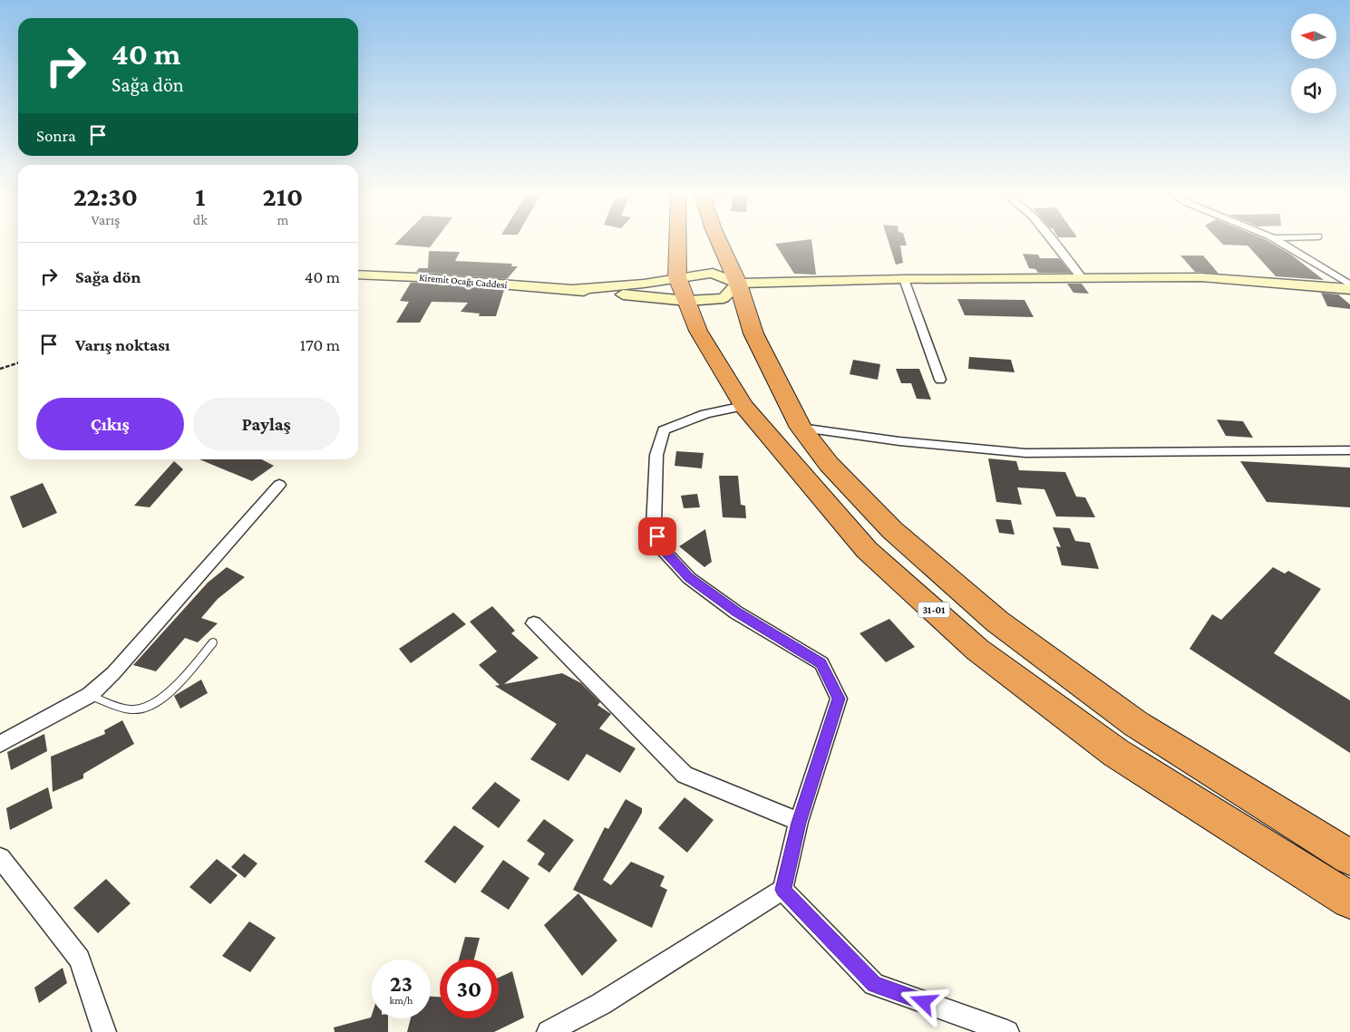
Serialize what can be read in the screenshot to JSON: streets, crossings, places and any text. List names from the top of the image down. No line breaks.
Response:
{"streets":{"highway":["31-01"],"street":["Kiremit Ocağı Caddesi"]},"north":"left","page":{"turn":["40 m","Sağa dön"],"then":"Sonra","eta":["22:30","Varış","1","dk","210","m"],"list":[{"name":"Sağa dön","value":"40 m"},{"name":"Varış noktası","value":"170 m"}],"buttons":["Çıkış","Paylaş"],"speed":"23 km/h","limit":"30"}}
